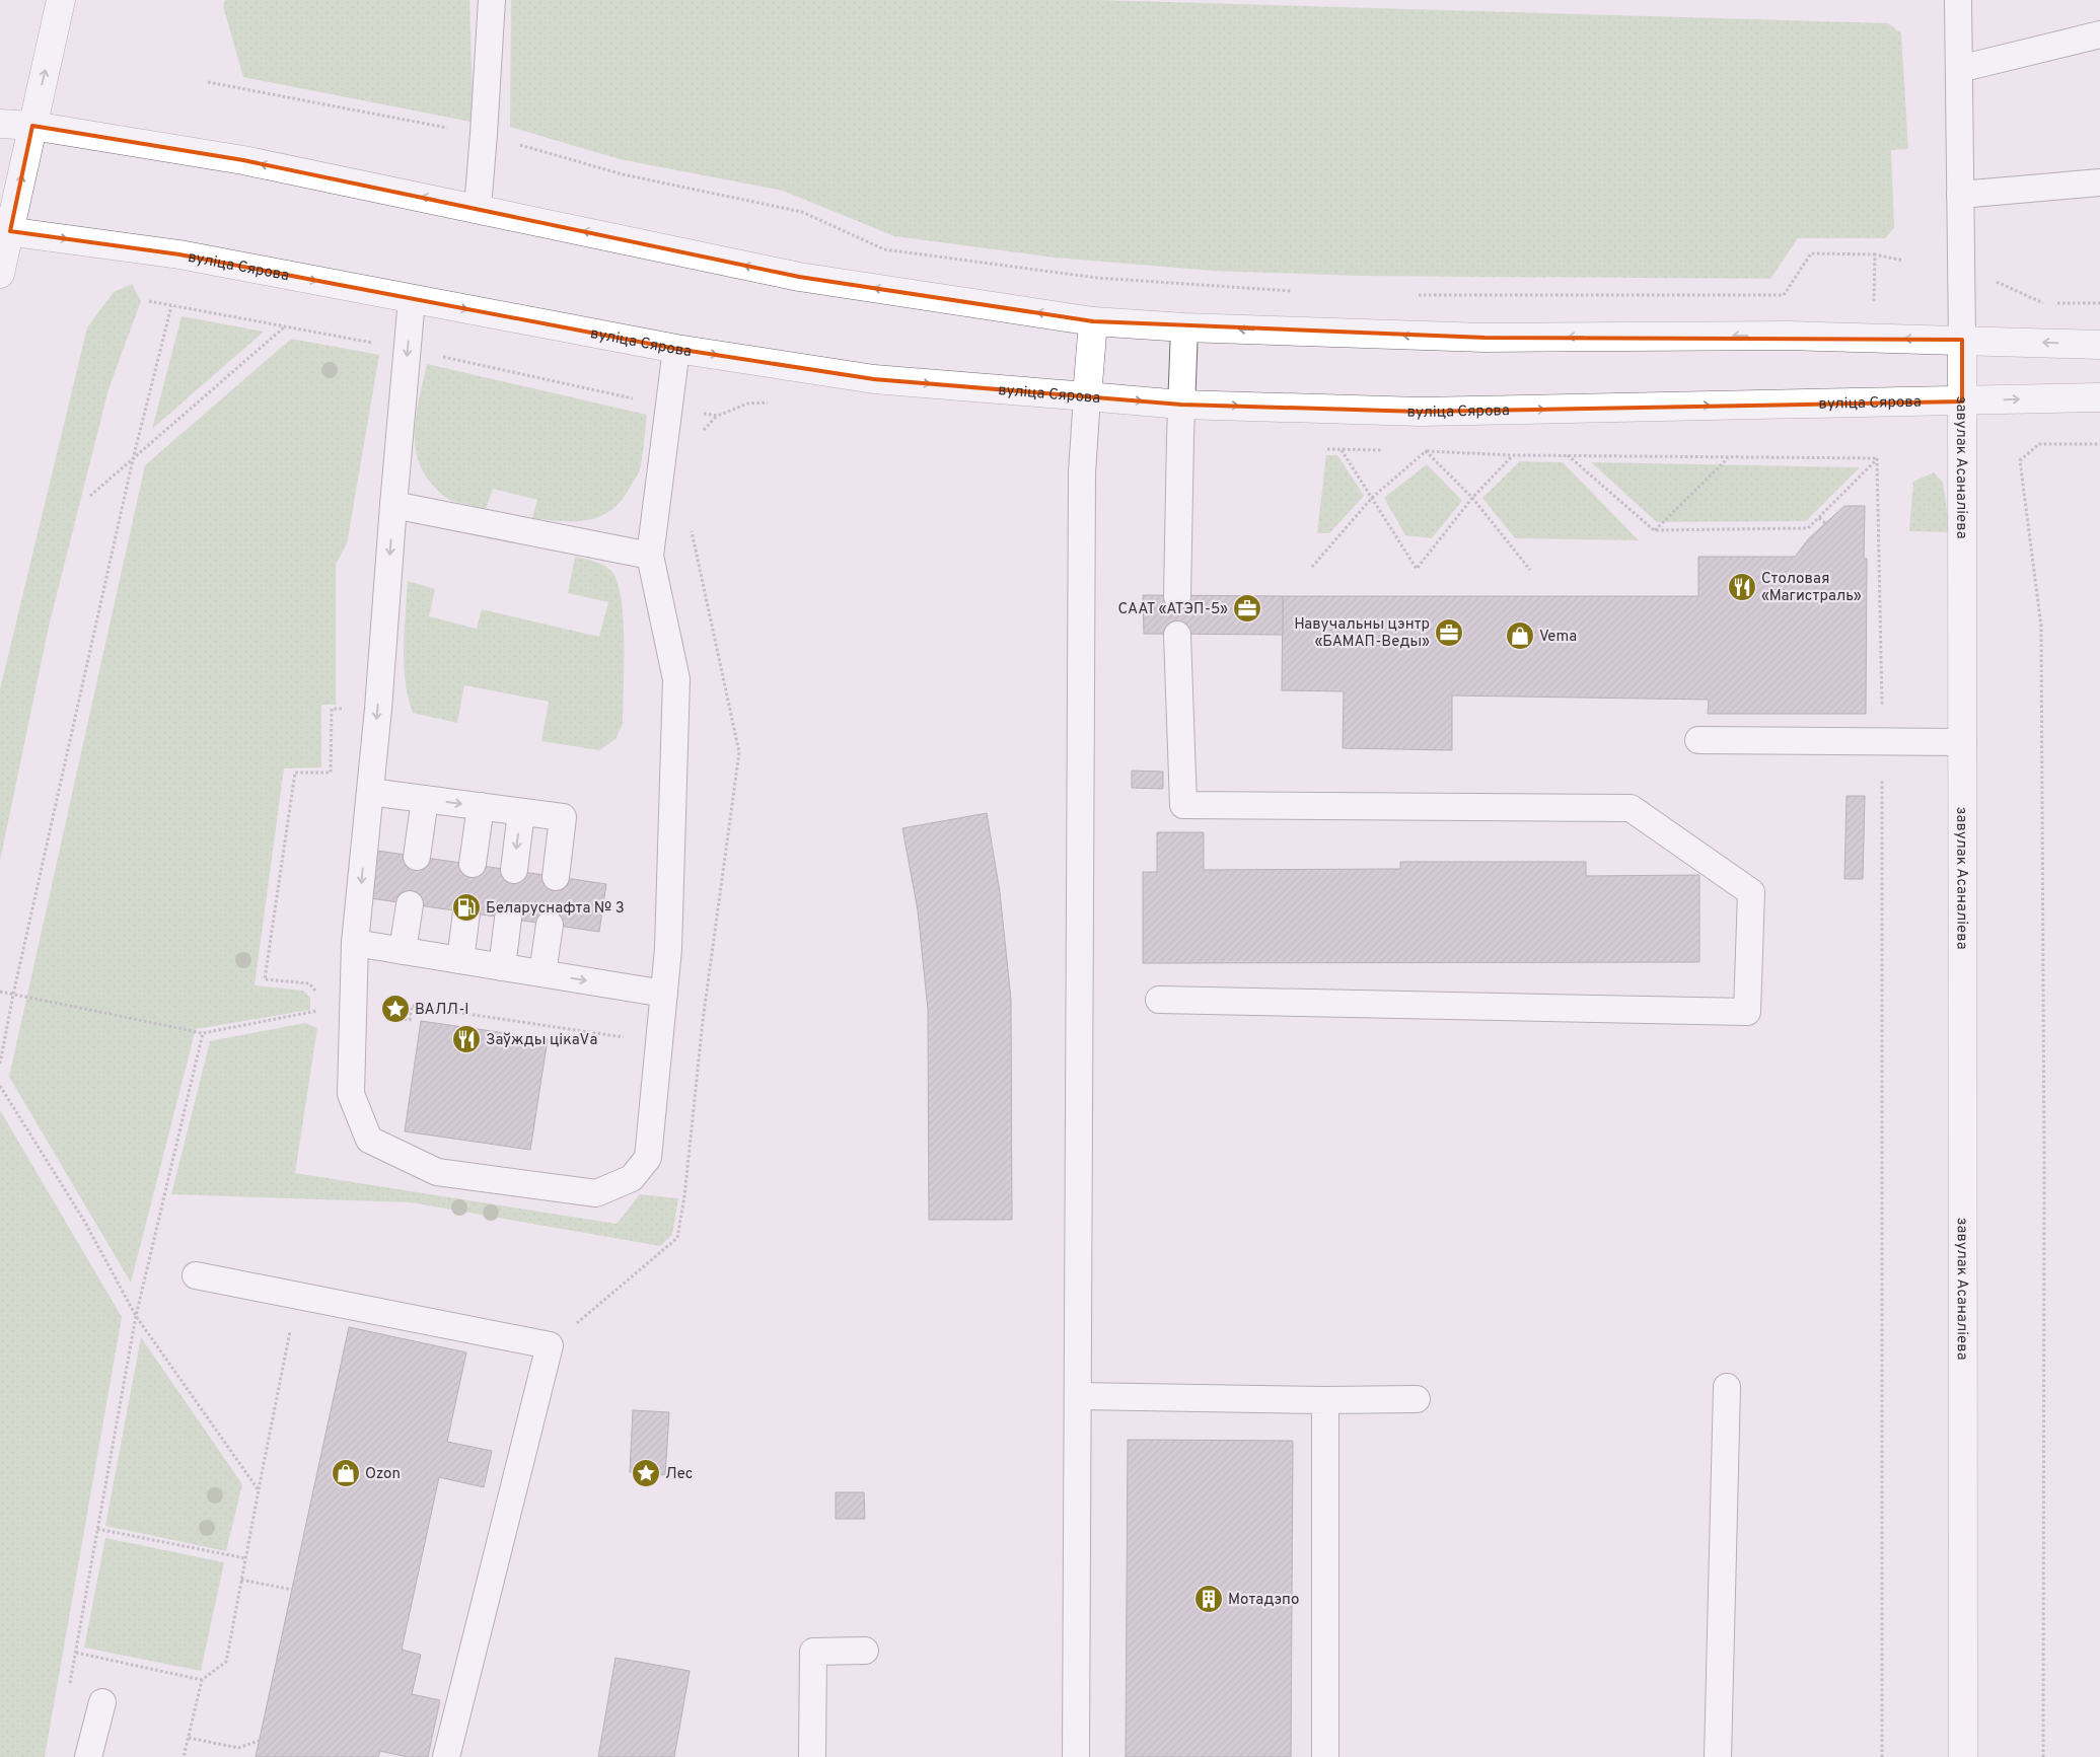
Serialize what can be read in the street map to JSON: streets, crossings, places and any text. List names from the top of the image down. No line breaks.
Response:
{"streets":{"street":["вуліца Сярова","завулак Асаналіева"]},"crossings":[["вуліца Сярова","завулак Асаналіева"]],"places":{"restaurant":["Столовая «Магистраль»","Заўжды цікаVа"],"office":["СААТ «АТЭП-5»","Навучальны цэнтр «БАМАП-Веды»"],"shop":["Vema","Ozon"],"fuel station":["Беларуснафта № 3"],"place":["ВАЛЛ-І","Лес"],"building":["Мотадэпо"]}}
